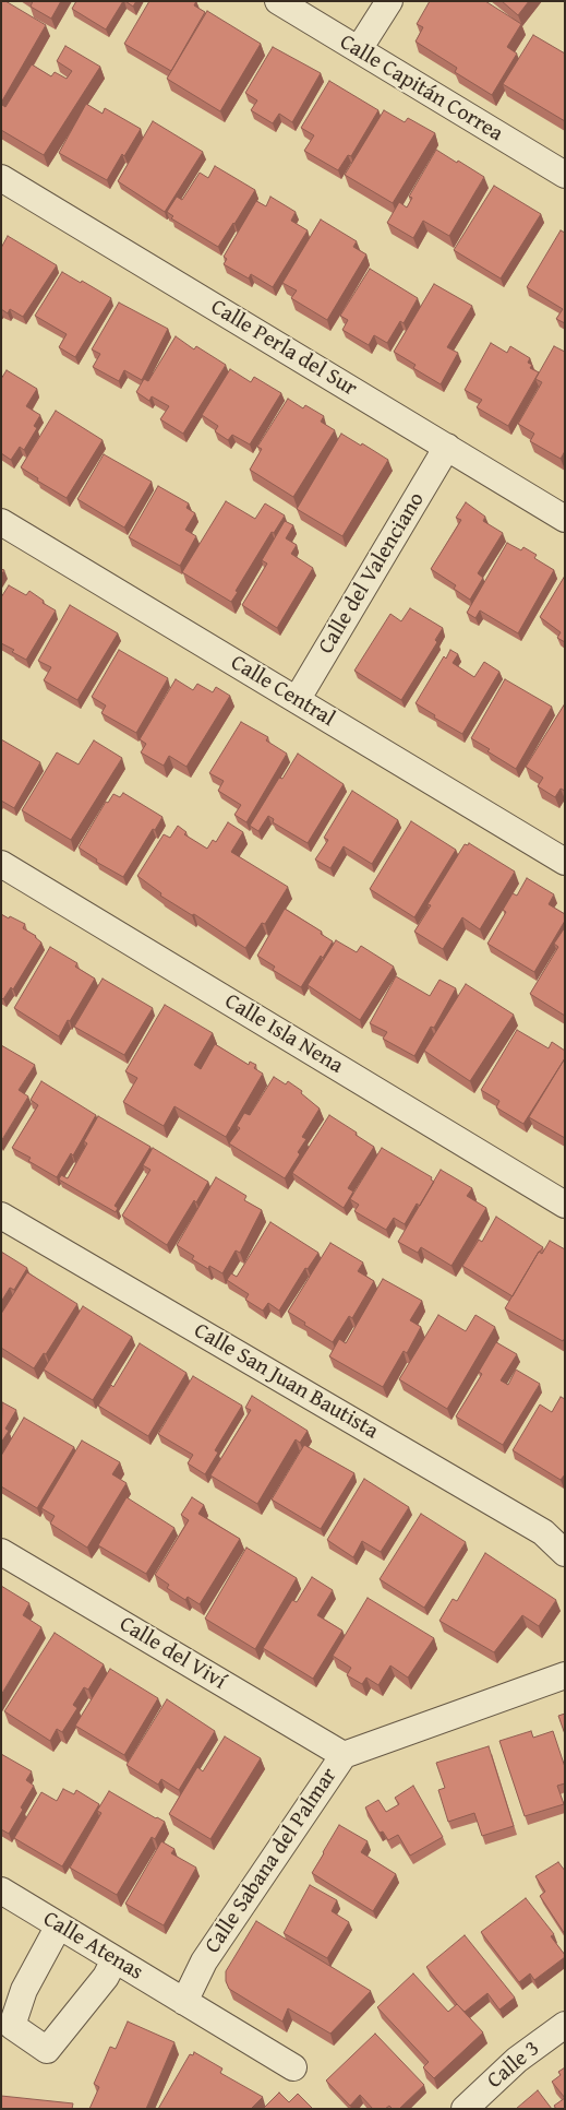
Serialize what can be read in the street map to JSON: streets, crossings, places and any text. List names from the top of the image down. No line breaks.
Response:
{"streets":{"street":["Calle Capitán Correa","Calle Perla del Sur","Calle del Valenciano","Calle Central","Calle Isla Nena","Calle San Juan Bautista","Calle del Viví","Calle Sabana del Palmar","Calle Atenas","Calle 3"]},"crossings":[["Calle Perla del Sur","Calle del Valenciano"],["Calle del Valenciano","Calle Central"],["Calle del Viví","Calle Sabana del Palmar"],["Calle Sabana del Palmar","Calle Atenas"]]}
